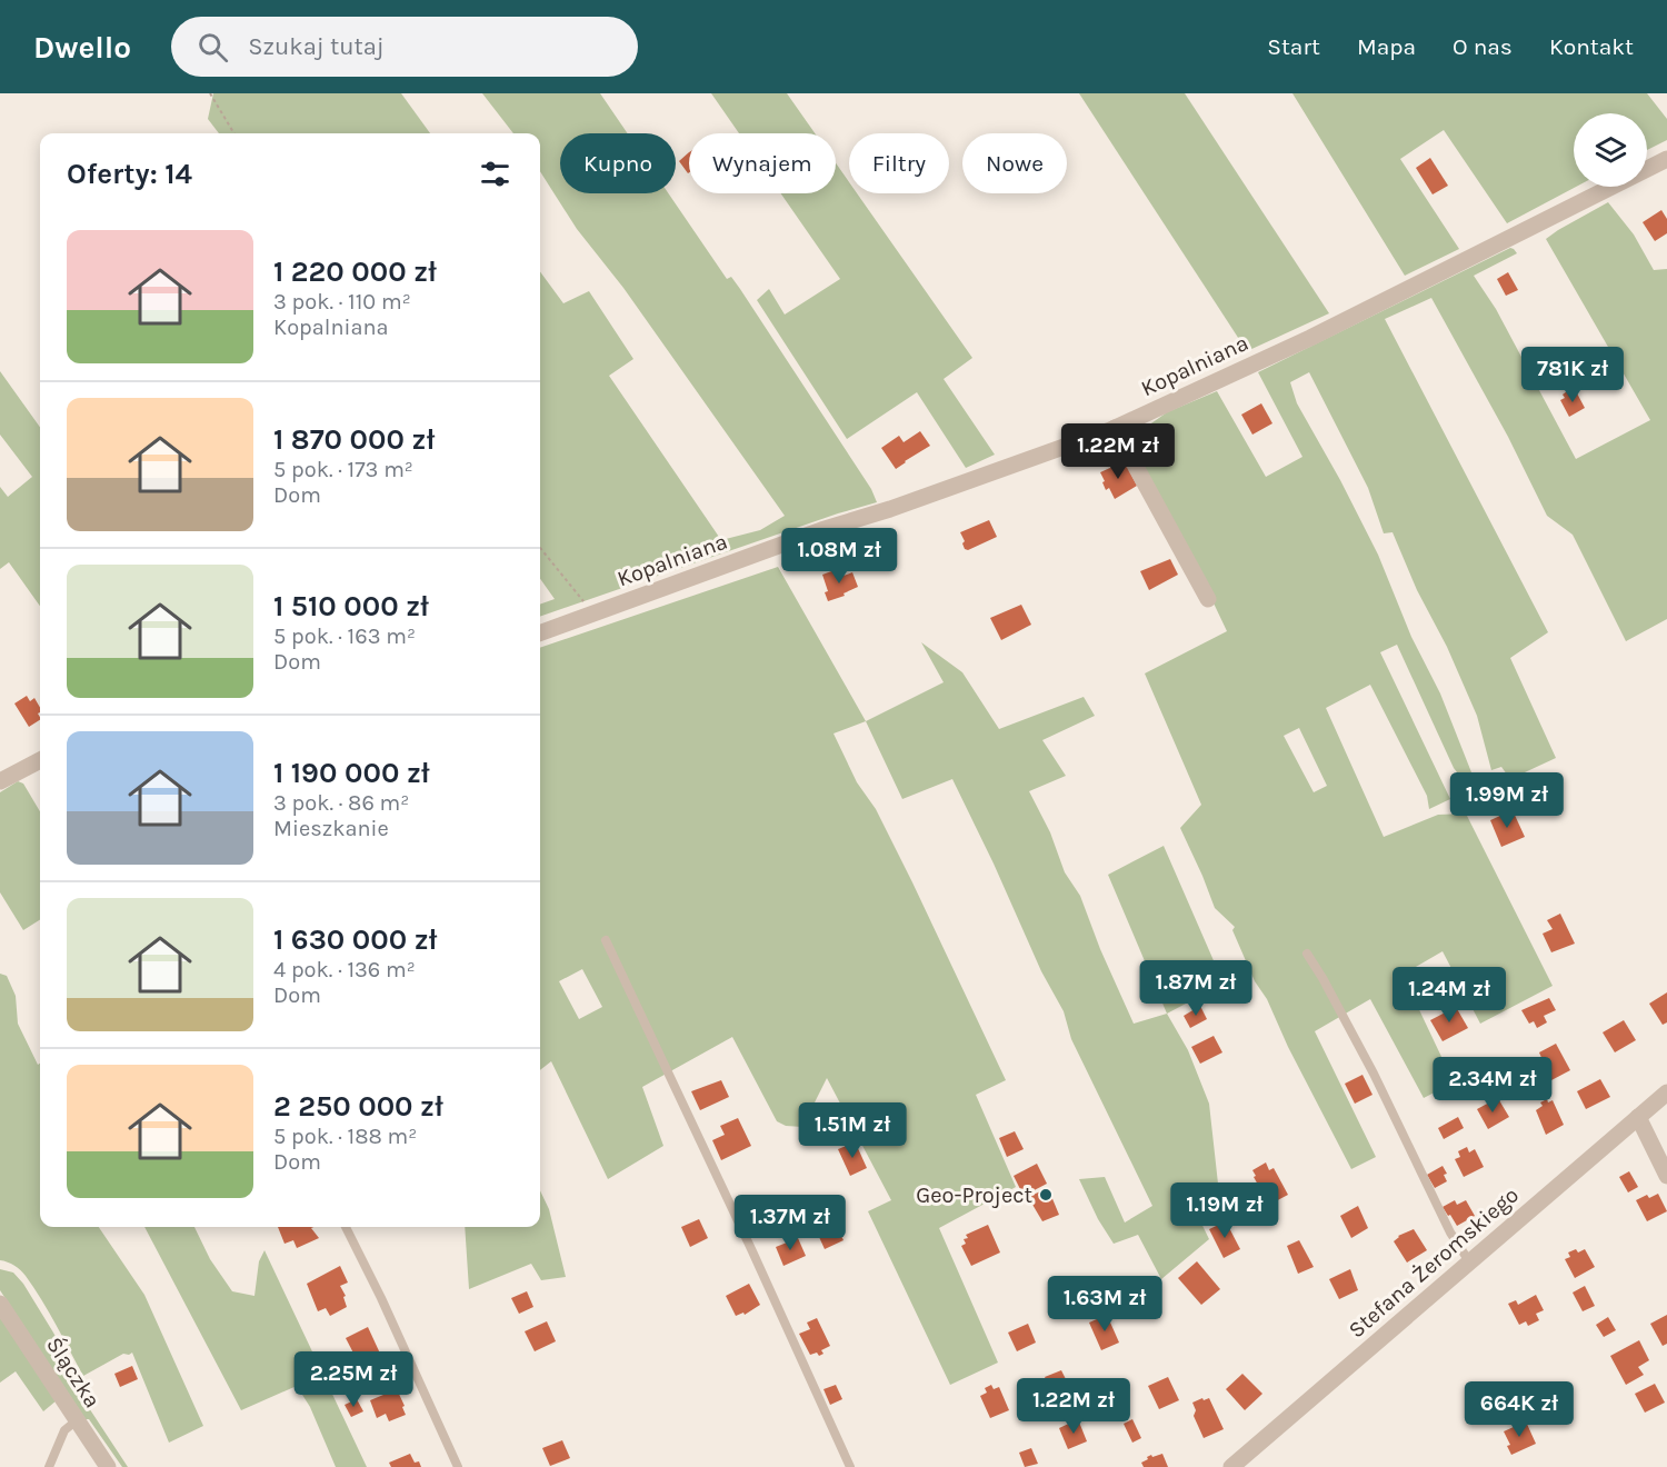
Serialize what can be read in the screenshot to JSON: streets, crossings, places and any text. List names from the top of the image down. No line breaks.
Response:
{"streets":{"street":["Kopalniana","Stefana Żeromskiego","Ślączka"]},"places":["Geo-Project"],"page":{"header":"Dwello","search":"Szukaj tutaj","nav":["Start","Mapa","O nas","Kontakt"],"chip":["Kupno","Wynajem","Filtry","Nowe"],"heading":"Oferty: 14","list":[{"name":"1 220 000 zł","note":"3 pok. · 110 m² · Kopalniana"},{"name":"1 870 000 zł","note":"5 pok. · 173 m² · Dom"},{"name":"1 510 000 zł","note":"5 pok. · 163 m² · Dom"},{"name":"1 190 000 zł","note":"3 pok. · 86 m² · Mieszkanie"},{"name":"1 630 000 zł","note":"4 pok. · 136 m² · Dom"},{"name":"2 250 000 zł","note":"5 pok. · 188 m² · Dom"}],"price":["781K zł","1.22M zł","1.08M zł","1.99M zł","1.87M zł","1.24M zł","2.34M zł","1.51M zł","1.19M zł","1.37M zł","1.63M zł","2.25M zł","1.22M zł","664K zł"]}}
